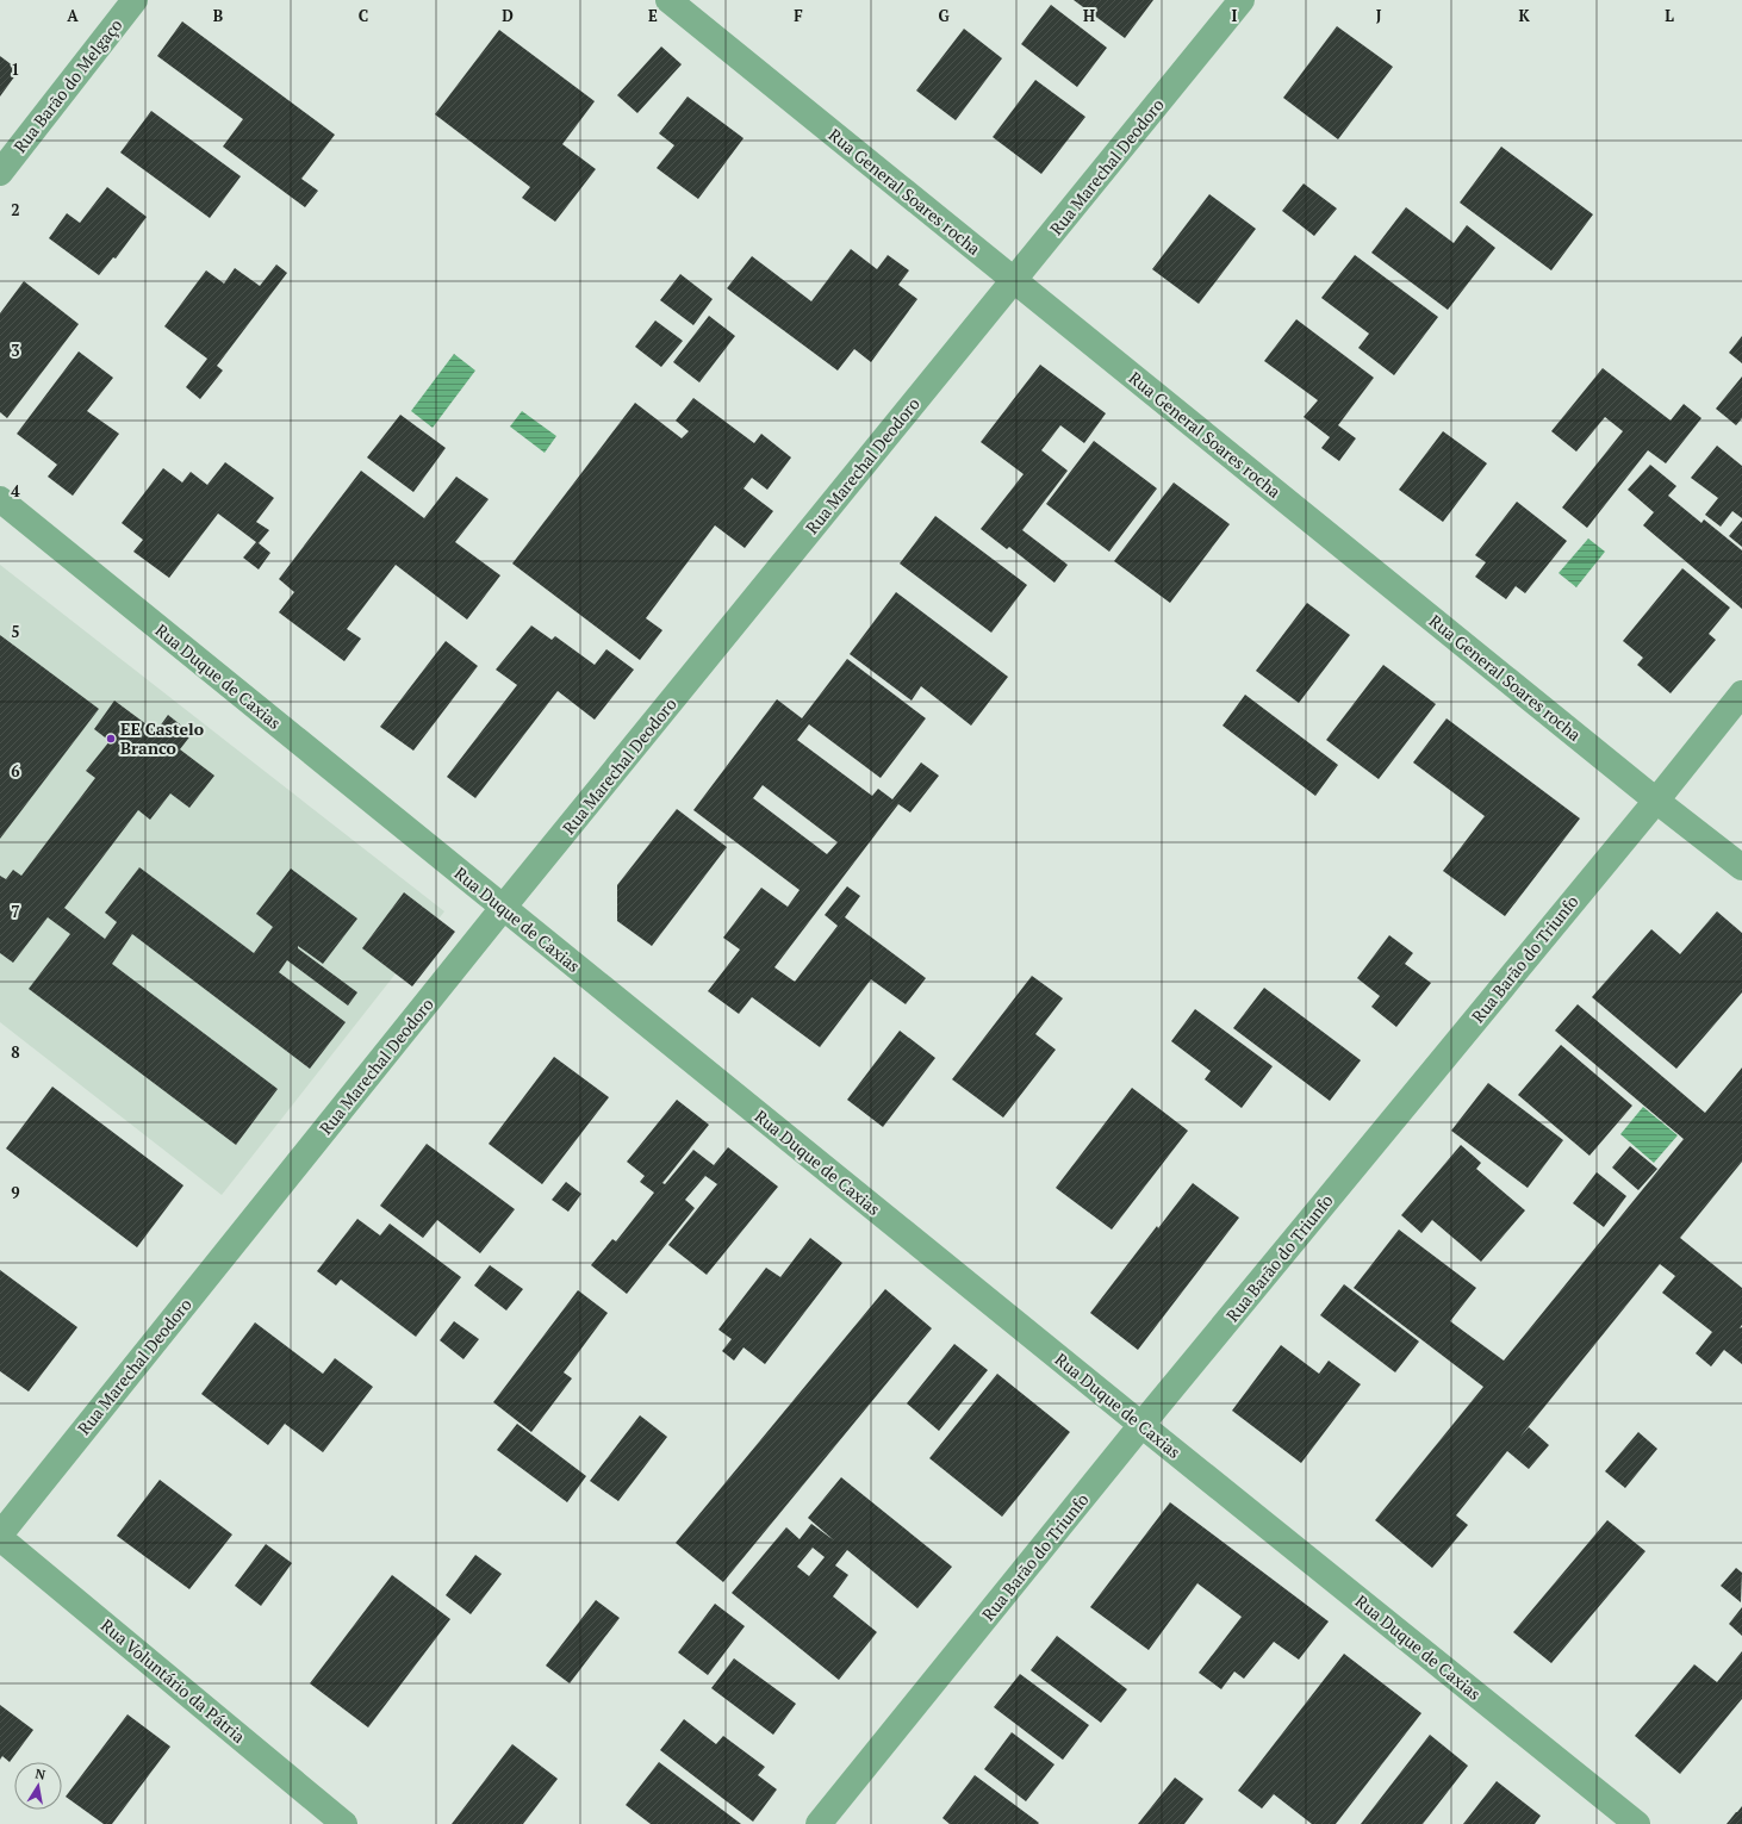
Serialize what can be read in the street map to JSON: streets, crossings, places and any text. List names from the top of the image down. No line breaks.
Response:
{"streets":{"street":["Rua Barão do Melgaço","Rua Marechal Deodoro","Rua General Soares rocha","Rua Duque de Caxias","Rua Barão do Triunfo","Rua Voluntário da Pátria"]},"crossings":[["Rua Marechal Deodoro","Rua General Soares rocha"],["Rua Marechal Deodoro","Rua Duque de Caxias"],["Rua Marechal Deodoro","Rua Voluntário da Pátria"],["Rua General Soares rocha","Rua Barão do Triunfo"],["Rua Duque de Caxias","Rua Barão do Triunfo"]],"places":["EE Castelo Branco"],"north":"top","grid":{"columns":["A","B","C","D","E","F","G","H","I","J","K","L"],"rows":["1","2","3","4","5","6","7","8","9"]}}
